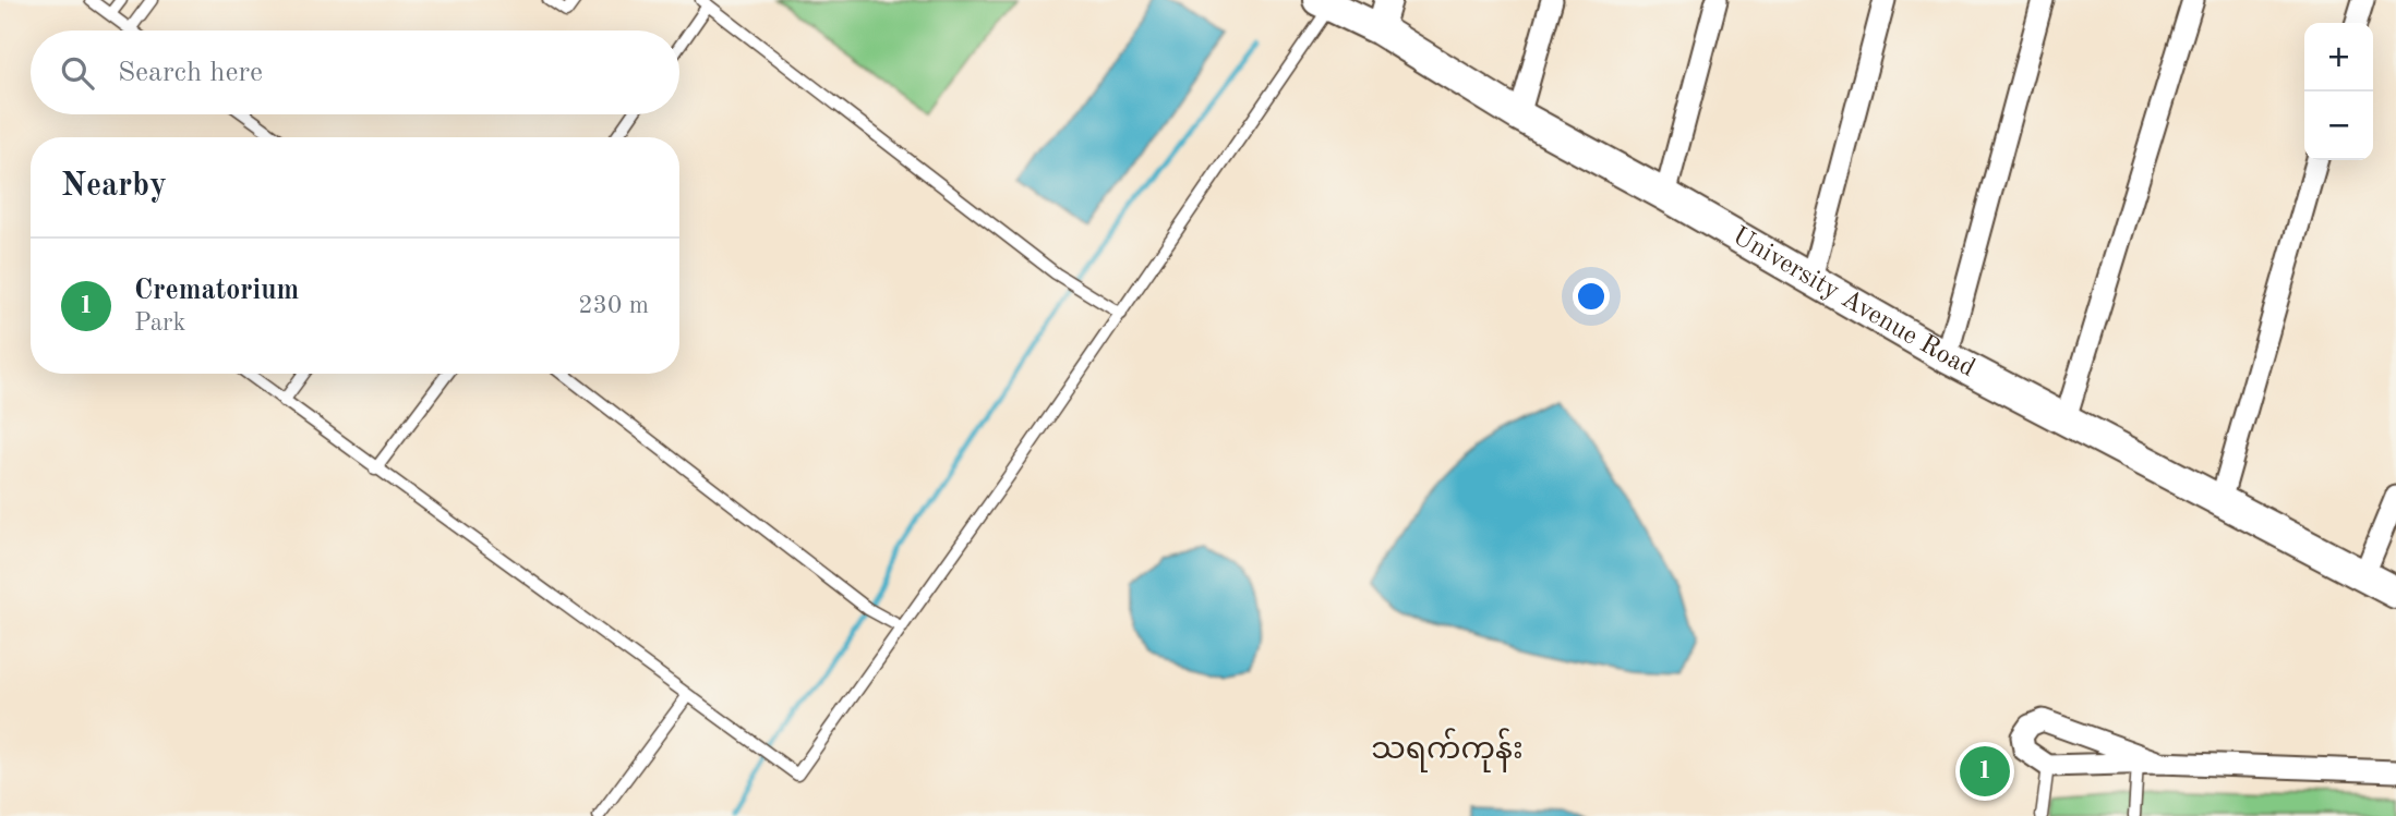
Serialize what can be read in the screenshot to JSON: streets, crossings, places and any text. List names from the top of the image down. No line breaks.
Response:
{"streets":{"main road":["University Avenue Road"]},"districts":["သရက်ကုန်း"],"page":{"map_buttons":["+","−"],"search":"Search here","heading":"Nearby","list":[{"mark":"1","name":"Crematorium","note":"Park","value":"230 m"}],"pins":"1"}}
